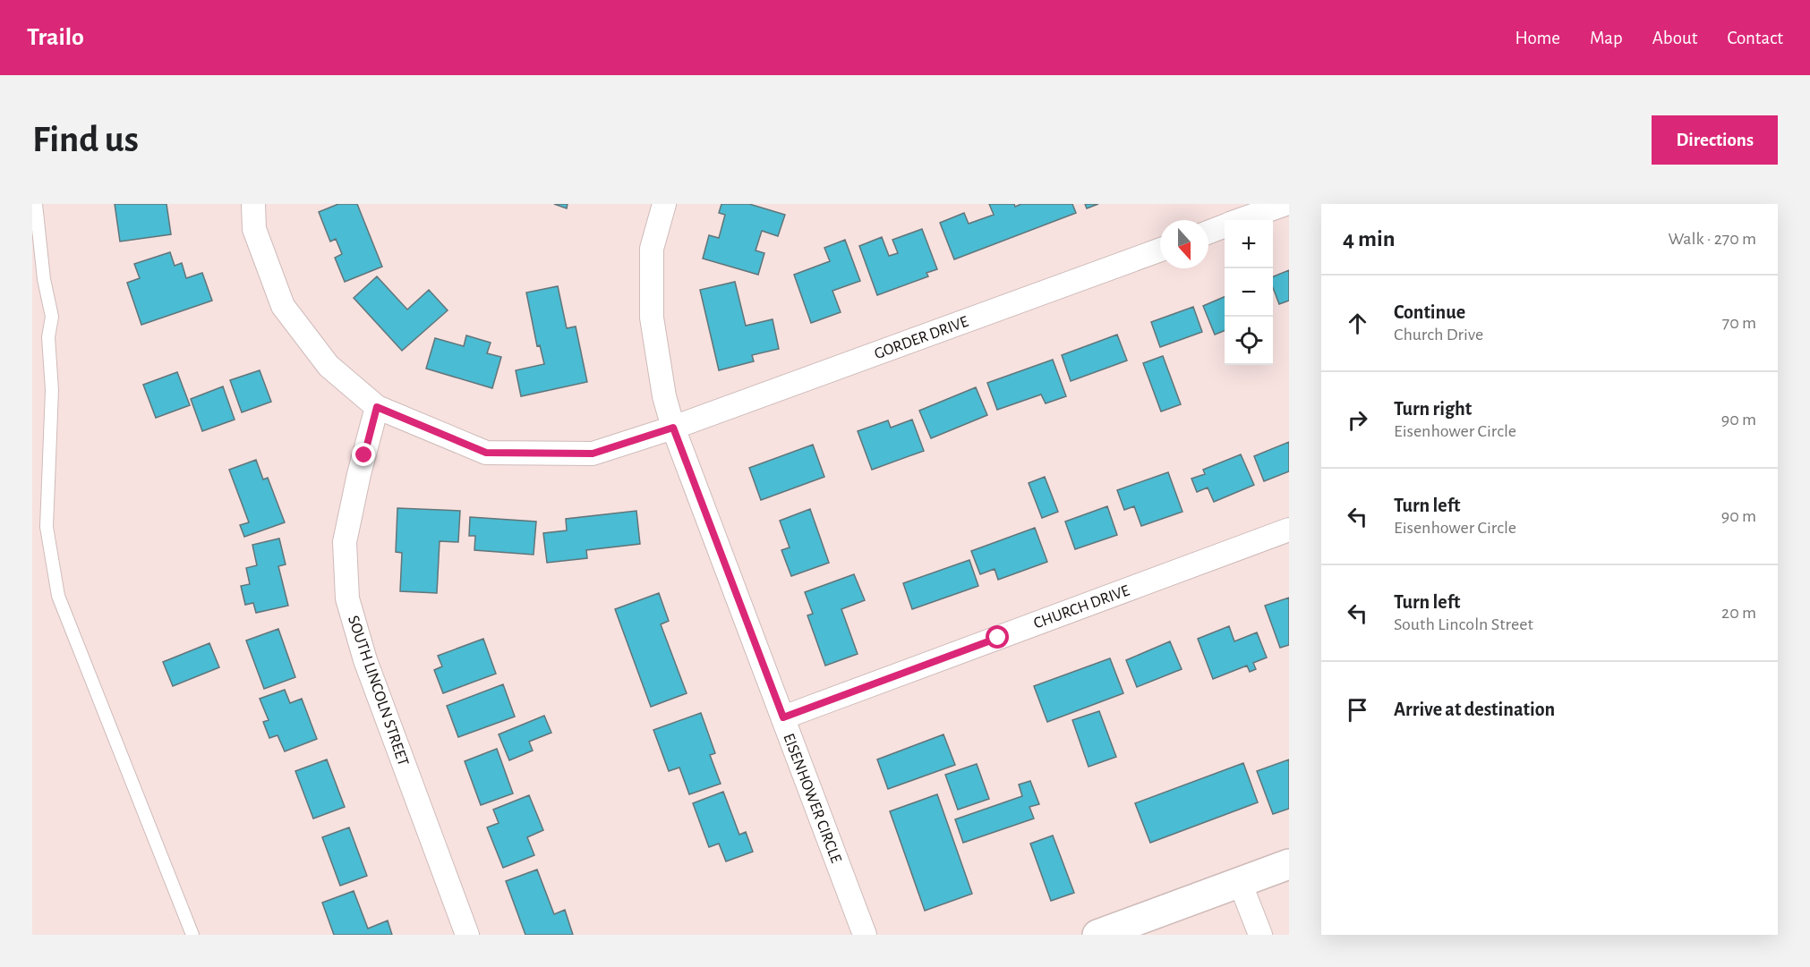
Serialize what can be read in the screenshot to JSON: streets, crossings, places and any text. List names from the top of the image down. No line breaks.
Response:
{"streets":{"street":["GORDER DRIVE","CHURCH DRIVE","SOUTH LINCOLN STREET","EISENHOWER CIRCLE"]},"crossings":[["GORDER DRIVE","EISENHOWER CIRCLE"],["CHURCH DRIVE","EISENHOWER CIRCLE"]],"north":"bottom","page":{"header":"Trailo","nav":["Home","Map","About","Contact"],"buttons":"Directions","title":"Find us","heading":["4 min","Walk · 270 m"],"map_buttons":["+","−"],"list":[["Continue","Church Drive","70 m"],["Turn right","Eisenhower Circle","90 m"],["Turn left","Eisenhower Circle","90 m"],["Turn left","South Lincoln Street","20 m"],"Arrive at destination"]}}
